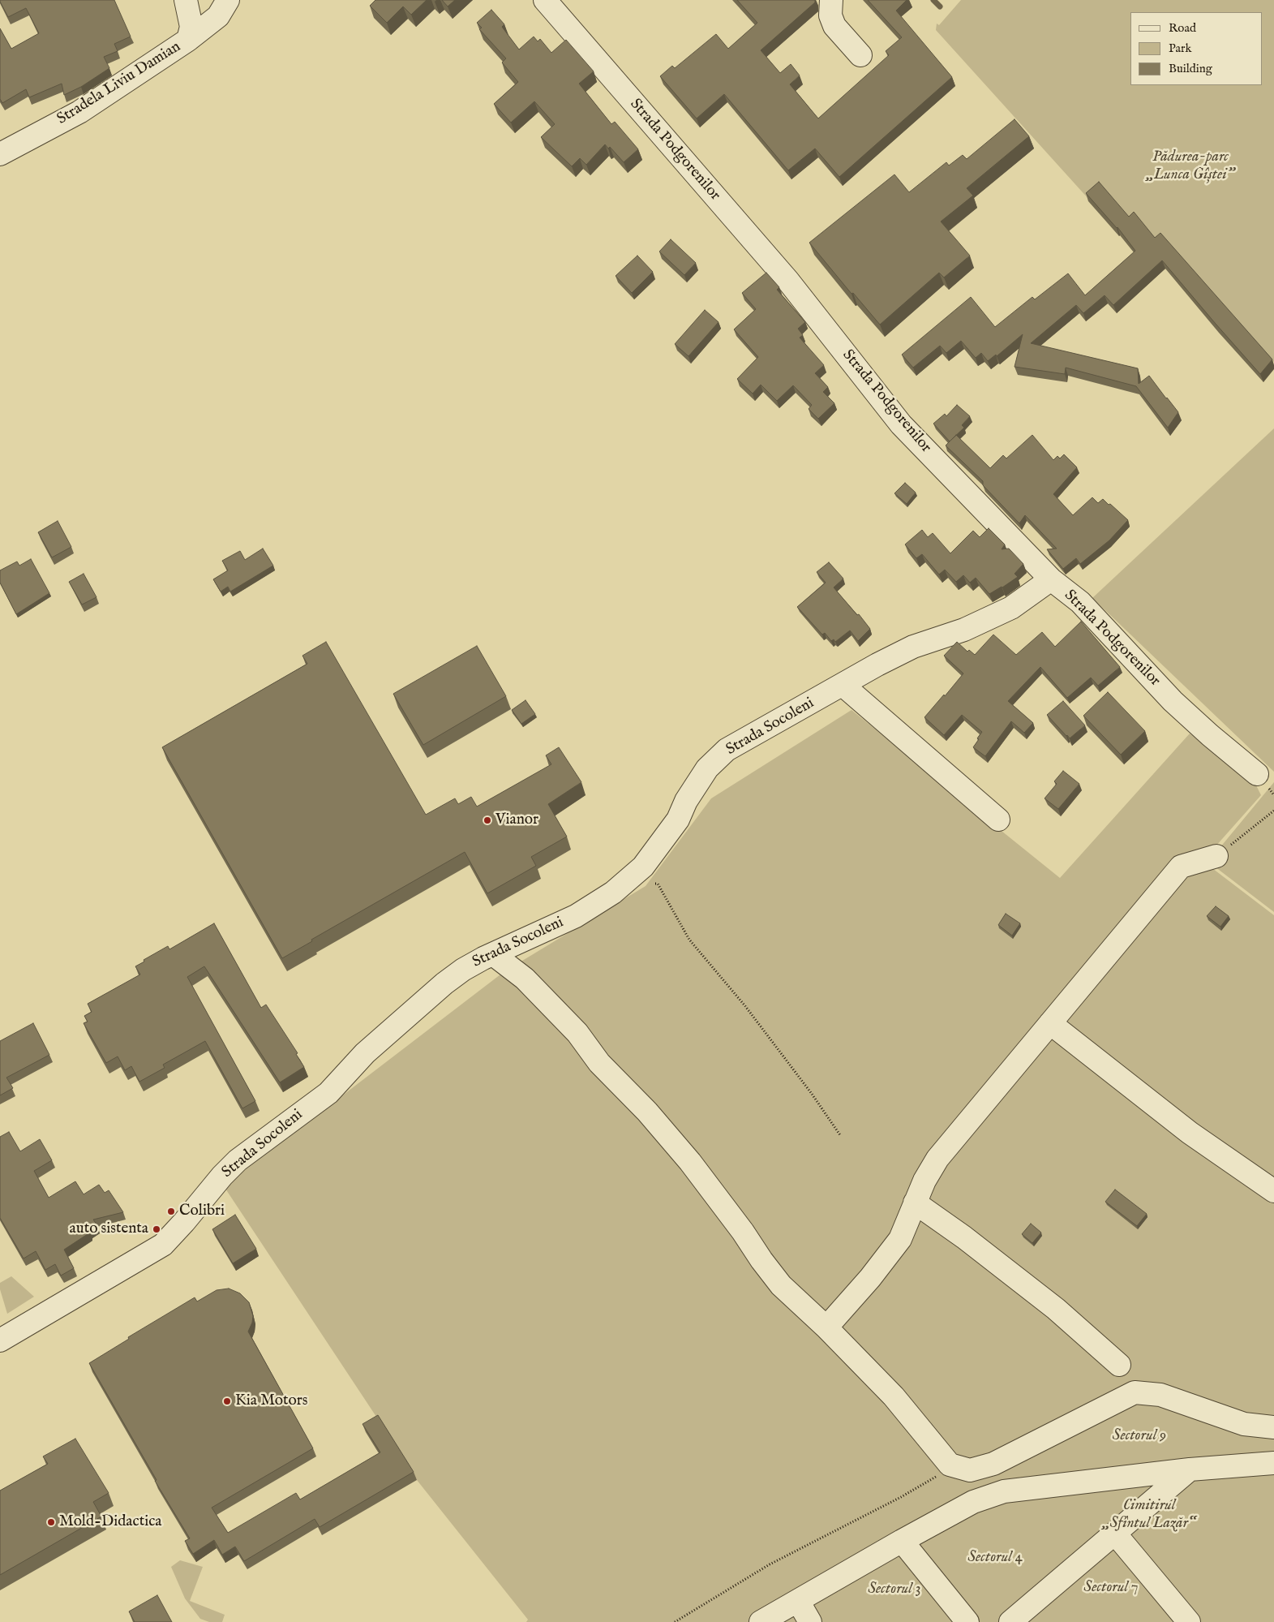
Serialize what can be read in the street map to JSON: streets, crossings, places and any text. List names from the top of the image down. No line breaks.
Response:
{"streets":{"street":["Stradela Liviu Damian","Strada Podgorenilor","Strada Socoleni"]},"crossings":[["Strada Podgorenilor","Strada Socoleni"]],"parks":["Pădurea-parc „Lunca Gîștei”","Sectorul 9","Cimitirul „Sfîntul Lazăr“","Sectorul 4","Sectorul 7","Sectorul 3"],"places":["Vianor","Colibri","auto sistenta","Kia Motors","Mold-Didactica"],"legend":["Road","Park","Building"]}
